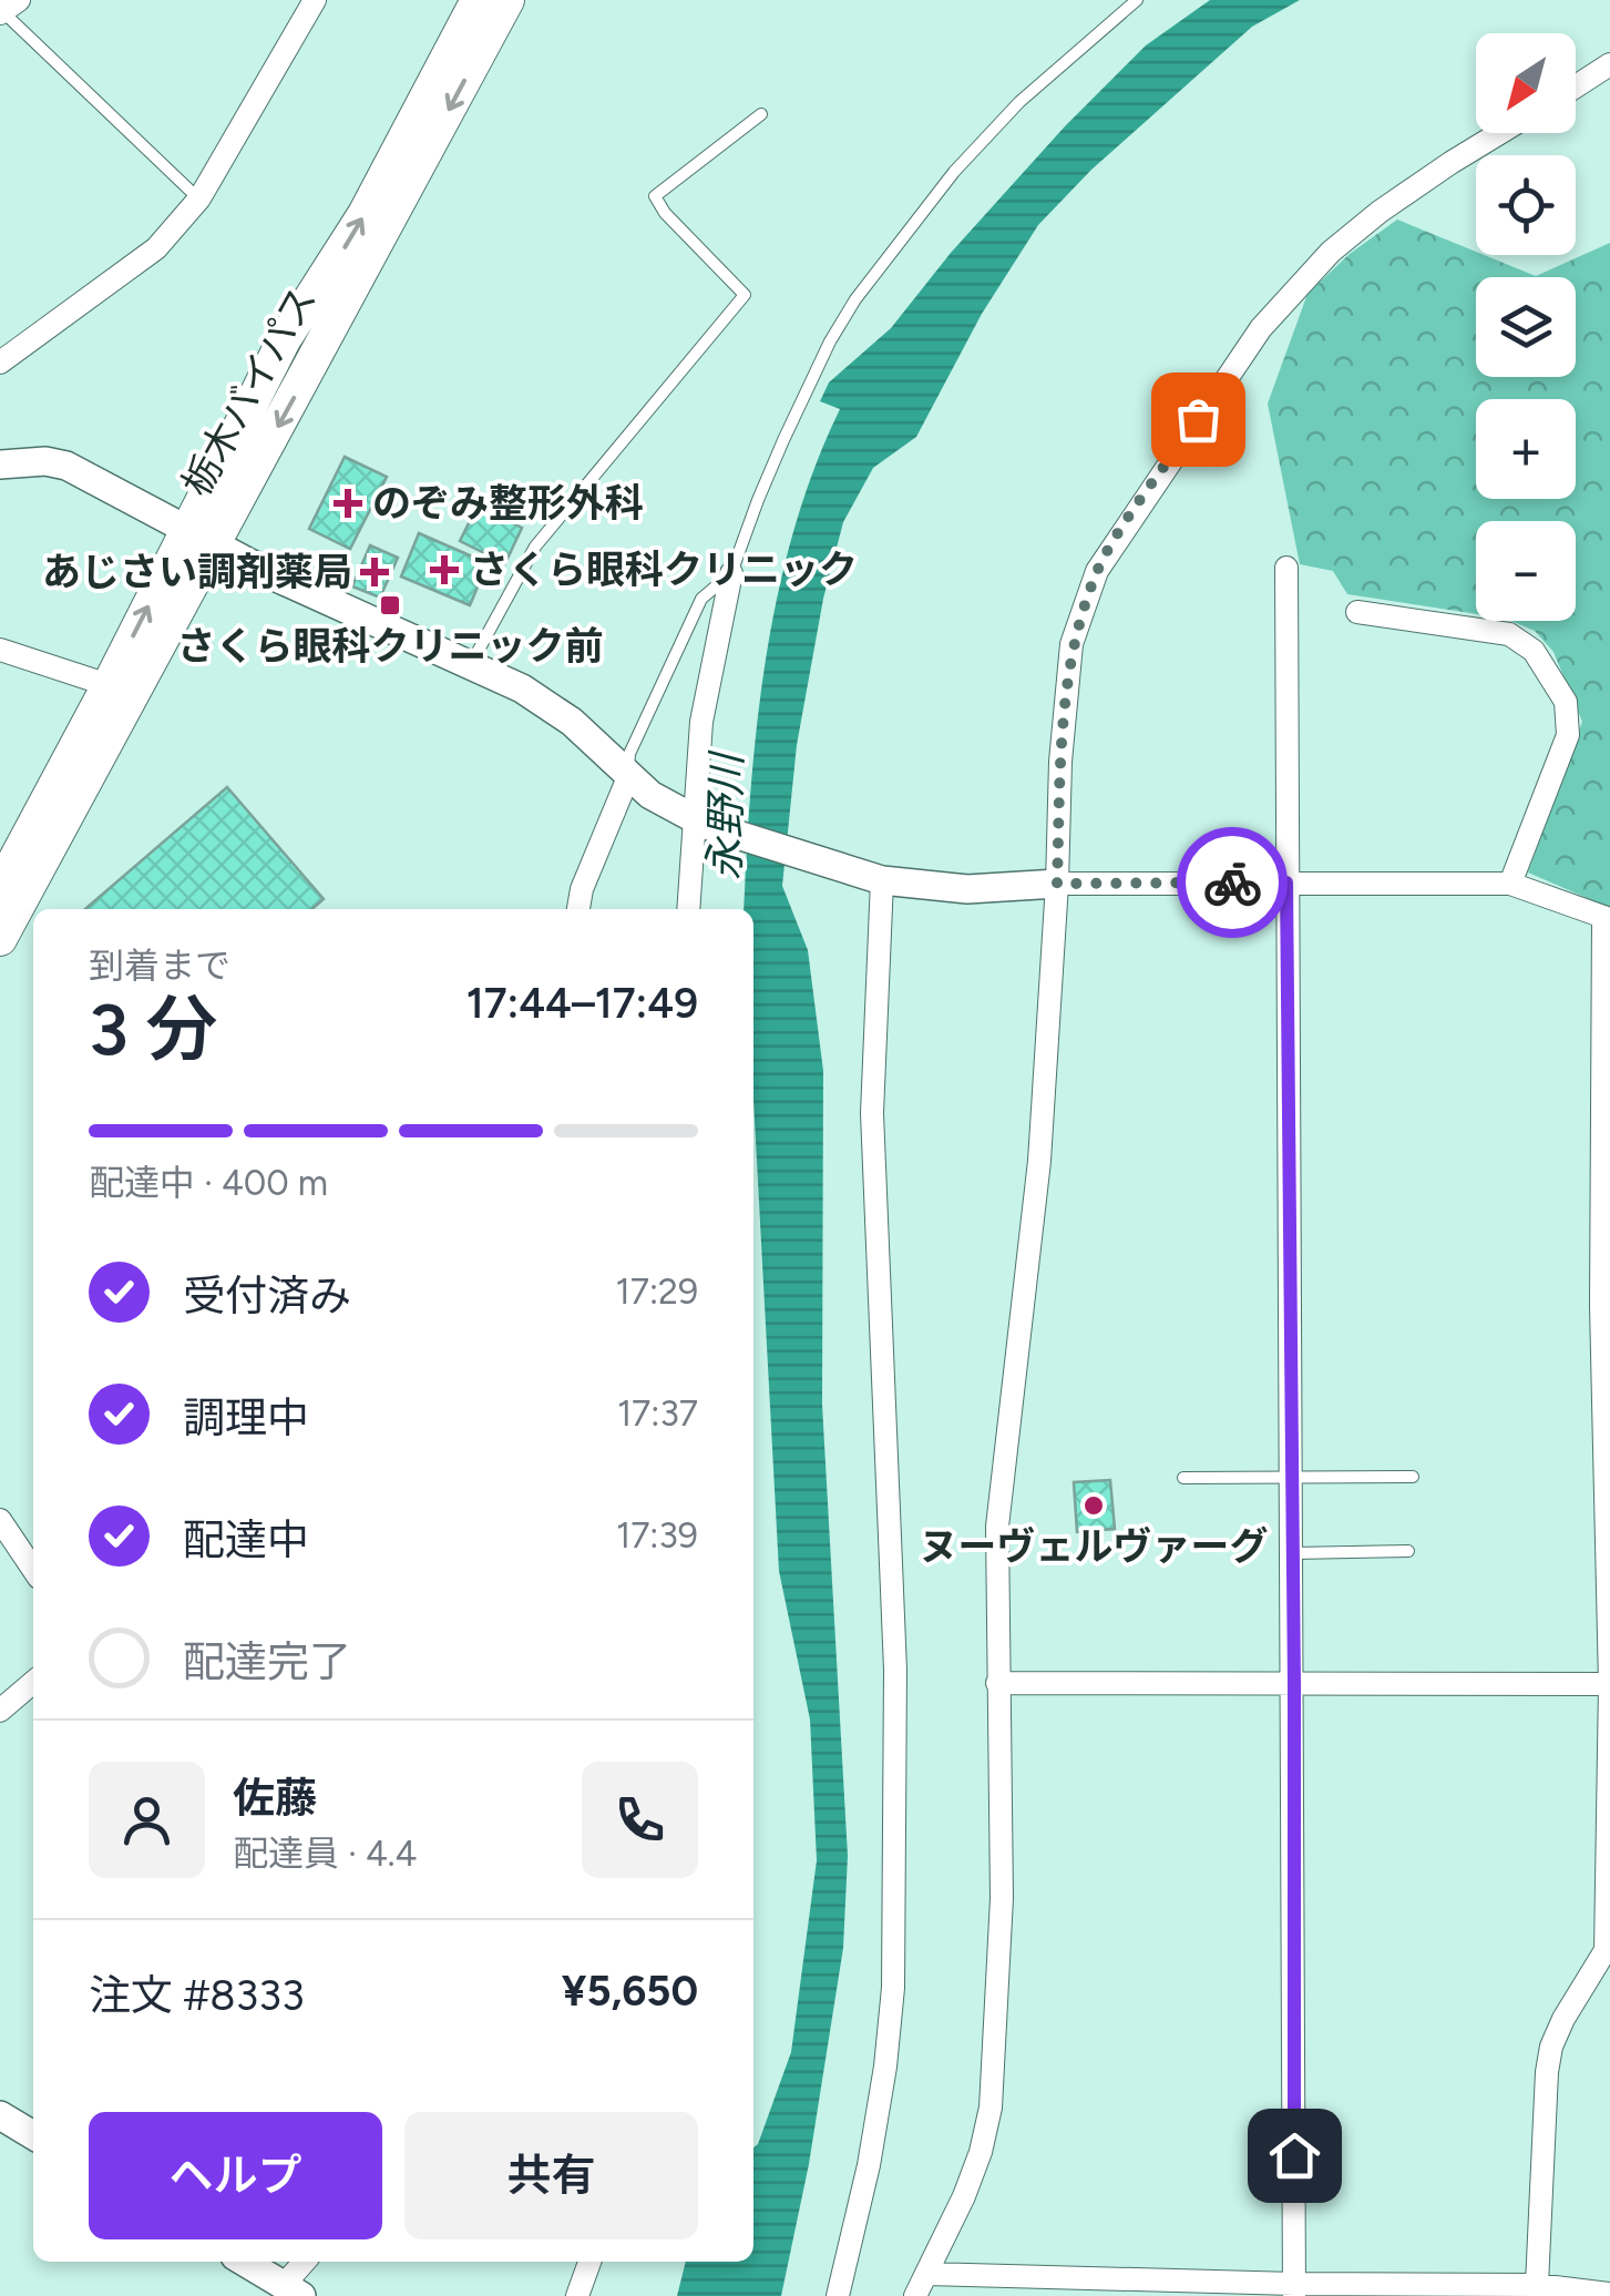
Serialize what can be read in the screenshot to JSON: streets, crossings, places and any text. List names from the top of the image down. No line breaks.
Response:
{"streets":{"main road":["栃木バイパス"]},"water":["永野川"],"places":{"health":["のぞみ整形外科","さくら眼科クリニック","あじさい調剤薬局"],"transit":["さくら眼科クリニック前"],"other":["ヌーヴェルヴァーグ"]},"north":"bottom left","page":{"map_buttons":["+","−"],"heading":["3 分","到着まで","17:44–17:49"],"panel":["佐藤","配達員 · 4.4","注文 #8333","¥5,650"],"bar":"配達中 · 400 m","list":[["受付済み","17:29"],["調理中","17:37"],["配達中","17:39"],"配達完了"],"buttons":["ヘルプ","共有"]}}
